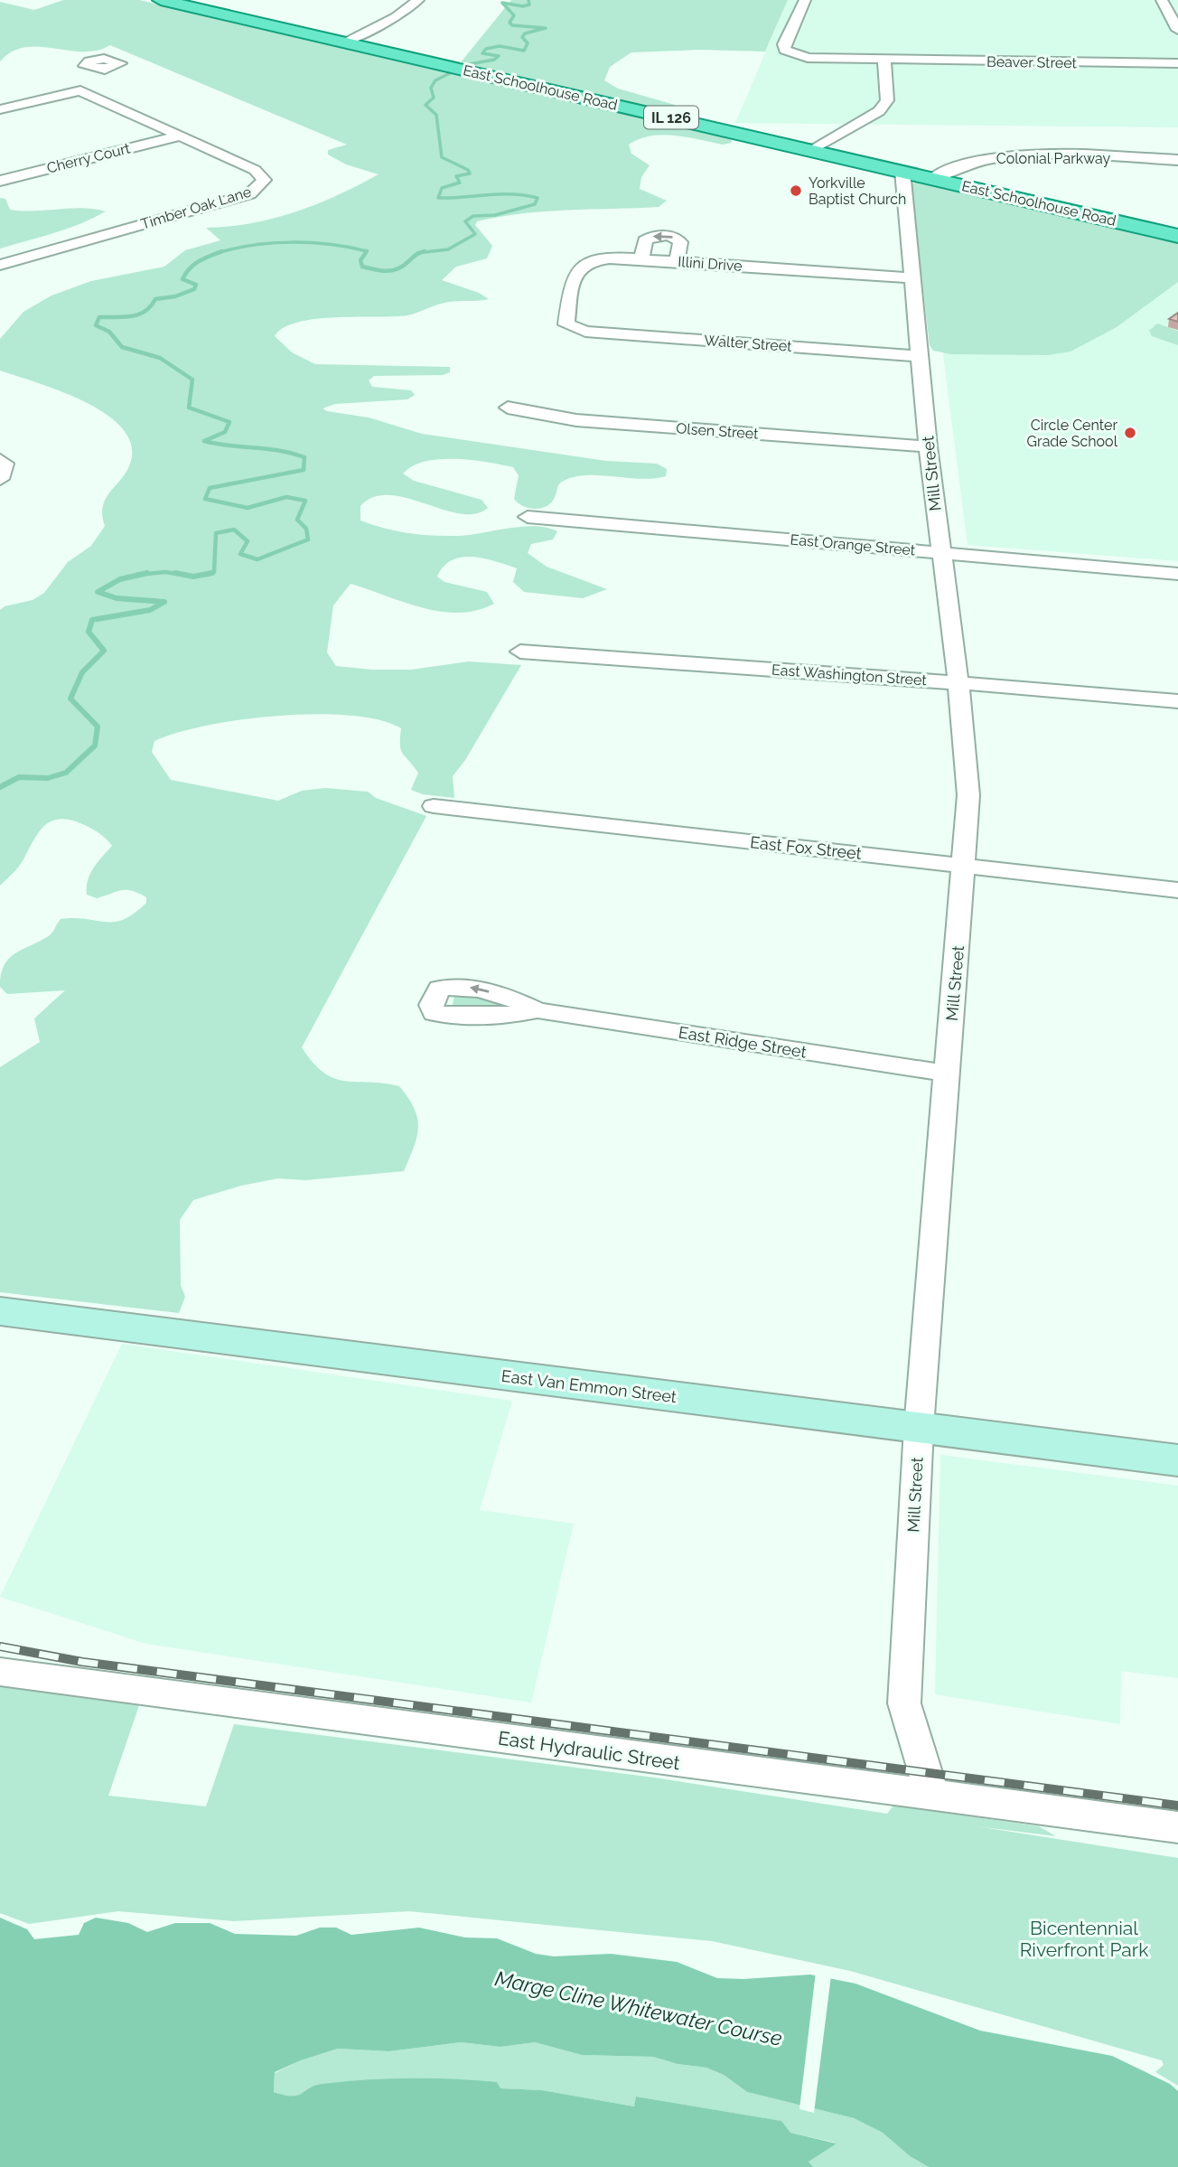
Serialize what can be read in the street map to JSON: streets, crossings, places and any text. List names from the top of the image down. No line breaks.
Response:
{"streets":{"main road":["East Schoolhouse Road","IL 126"],"street":["Beaver Street","Cherry Court","Colonial Parkway","Timber Oak Lane","Illini Drive","Walter Street","Olsen Street","Mill Street","East Orange Street","East Washington Street","East Fox Street","East Ridge Street","East Van Emmon Street","East Hydraulic Street"]},"crossings":[["East Schoolhouse Road","Colonial Parkway"],["East Schoolhouse Road","Mill Street"],["Cherry Court","Timber Oak Lane"],["Illini Drive","Walter Street"],["Illini Drive","Mill Street"],["Walter Street","Mill Street"],["Olsen Street","Mill Street"],["Mill Street","East Orange Street"],["Mill Street","East Washington Street"],["Mill Street","East Fox Street"],["Mill Street","East Ridge Street"],["Mill Street","East Van Emmon Street"],["Mill Street","East Hydraulic Street"]],"water":["Marge Cline Whitewater Course"],"parks":["Bicentennial Riverfront Park"],"places":["Yorkville Baptist Church","Circle Center Grade School"]}
